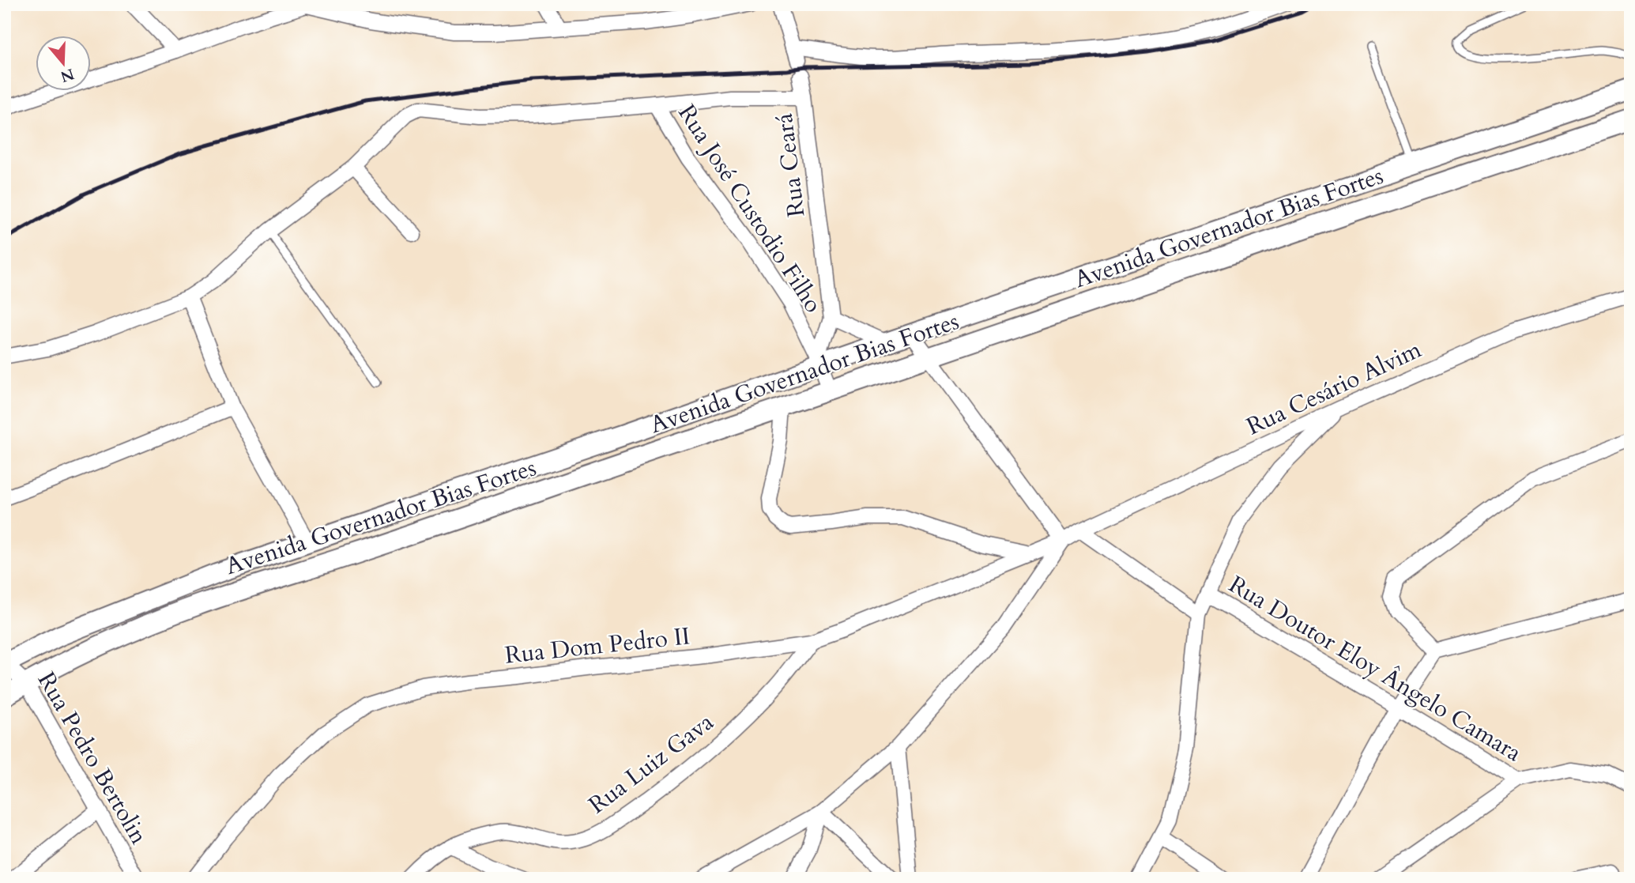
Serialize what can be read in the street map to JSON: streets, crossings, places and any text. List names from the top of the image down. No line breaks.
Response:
{"streets":{"main road":["Avenida Governador Bias Fortes"],"street":["Rua Ceará","Rua José Custodio Filho","Rua Cesário Alvim","Rua Dom Pedro II","Rua Doutor Eloy Ângelo Camara","Rua Pedro Bertolin","Rua Luiz Gava"]},"crossings":[["Rua Ceará","Rua José Custodio Filho"],["Rua Ceará","Avenida Governador Bias Fortes"],["Rua José Custodio Filho","Avenida Governador Bias Fortes"],["Avenida Governador Bias Fortes","Rua Pedro Bertolin"],["Rua Cesário Alvim","Rua Dom Pedro II"],["Rua Dom Pedro II","Rua Luiz Gava"]],"north":"bottom"}
